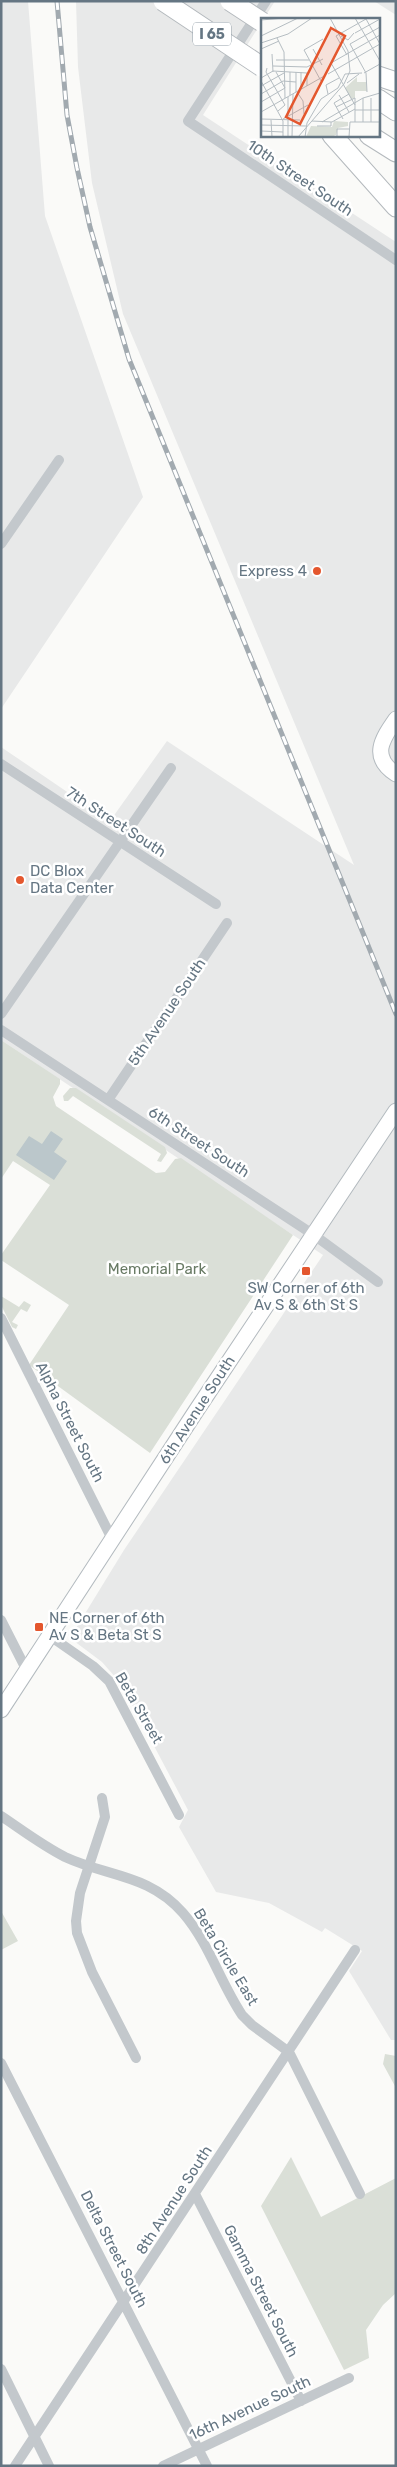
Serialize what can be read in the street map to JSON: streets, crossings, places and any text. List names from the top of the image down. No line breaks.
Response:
{"streets":{"highway":["I 65"],"main road":["6th Avenue South"],"street":["10th Street South","7th Street South","5th Avenue South","6th Street South","Alpha Street South","Beta Street","Beta Circle East","8th Avenue South","Delta Street South","Gamma Street South","16th Avenue South"]},"crossings":[["5th Avenue South","6th Street South"],["6th Street South","6th Avenue South"],["6th Avenue South","Alpha Street South"],["6th Avenue South","Beta Street"],["Beta Circle East","8th Avenue South"],["8th Avenue South","Delta Street South"],["8th Avenue South","Gamma Street South"],["Delta Street South","16th Avenue South"],["Gamma Street South","16th Avenue South"]],"parks":["Memorial Park"],"places":{"other":["Express 4","DC Blox Data Center"],"transit":["SW Corner of 6th Av S & 6th St S","NE Corner of 6th Av S & Beta St S"]}}
